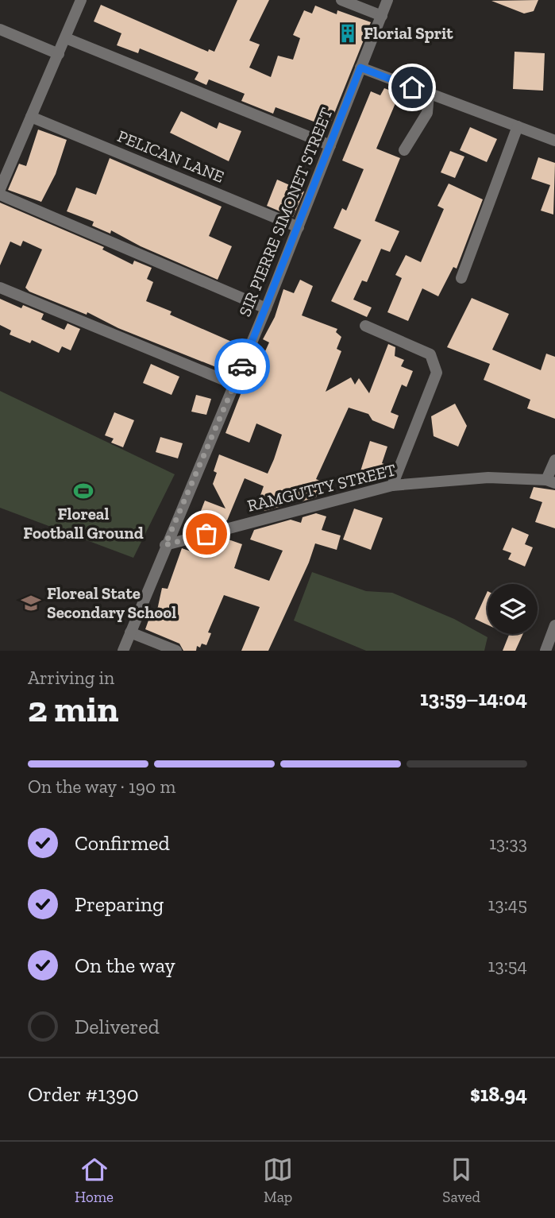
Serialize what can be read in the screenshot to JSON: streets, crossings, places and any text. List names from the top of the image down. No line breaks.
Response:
{"streets":{"street":["PELICAN LANE","SIR PIERRE SIMONET STREET","RAMGUTTY STREET"]},"crossings":[["PELICAN LANE","SIR PIERRE SIMONET STREET"],["SIR PIERRE SIMONET STREET","RAMGUTTY STREET"]],"places":{"building":["Florial Sprit"],"sports":["Floreal Football Ground"],"school or university":["Floreal State Secondary School"]},"page":{"heading":["2 min","Arriving in","13:59–14:04"],"panel":["Order #1390","$18.94"],"bar":"On the way · 190 m","list":[["Confirmed","13:33"],["Preparing","13:45"],["On the way","13:54"],"Delivered"],"tabs":["Home","Map","Saved"]}}
